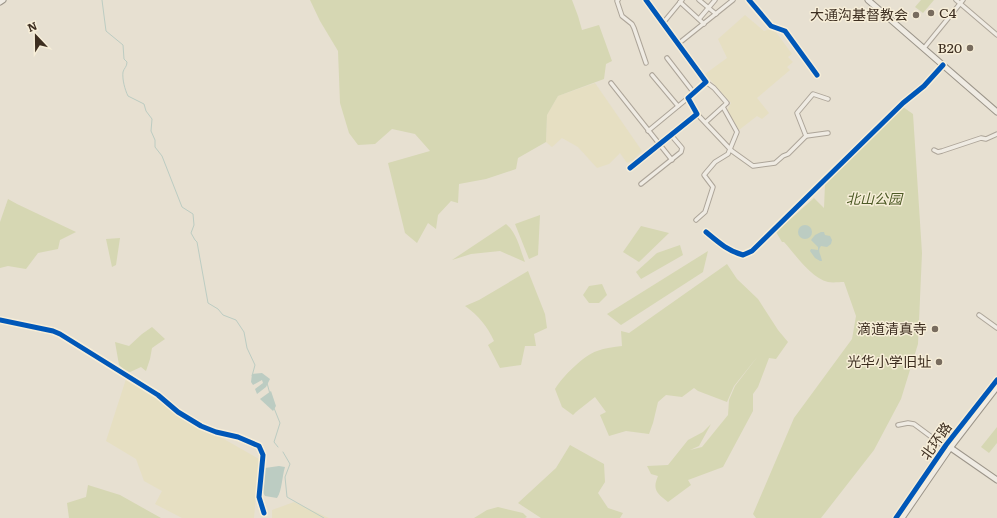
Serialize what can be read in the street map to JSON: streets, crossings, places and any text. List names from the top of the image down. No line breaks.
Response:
{"streets":{"street":["北环路"]},"parks":["北山公园"],"places":["C4","大通沟基督教会","B20","滴道清真寺","光华小学旧址"],"north":"top"}
